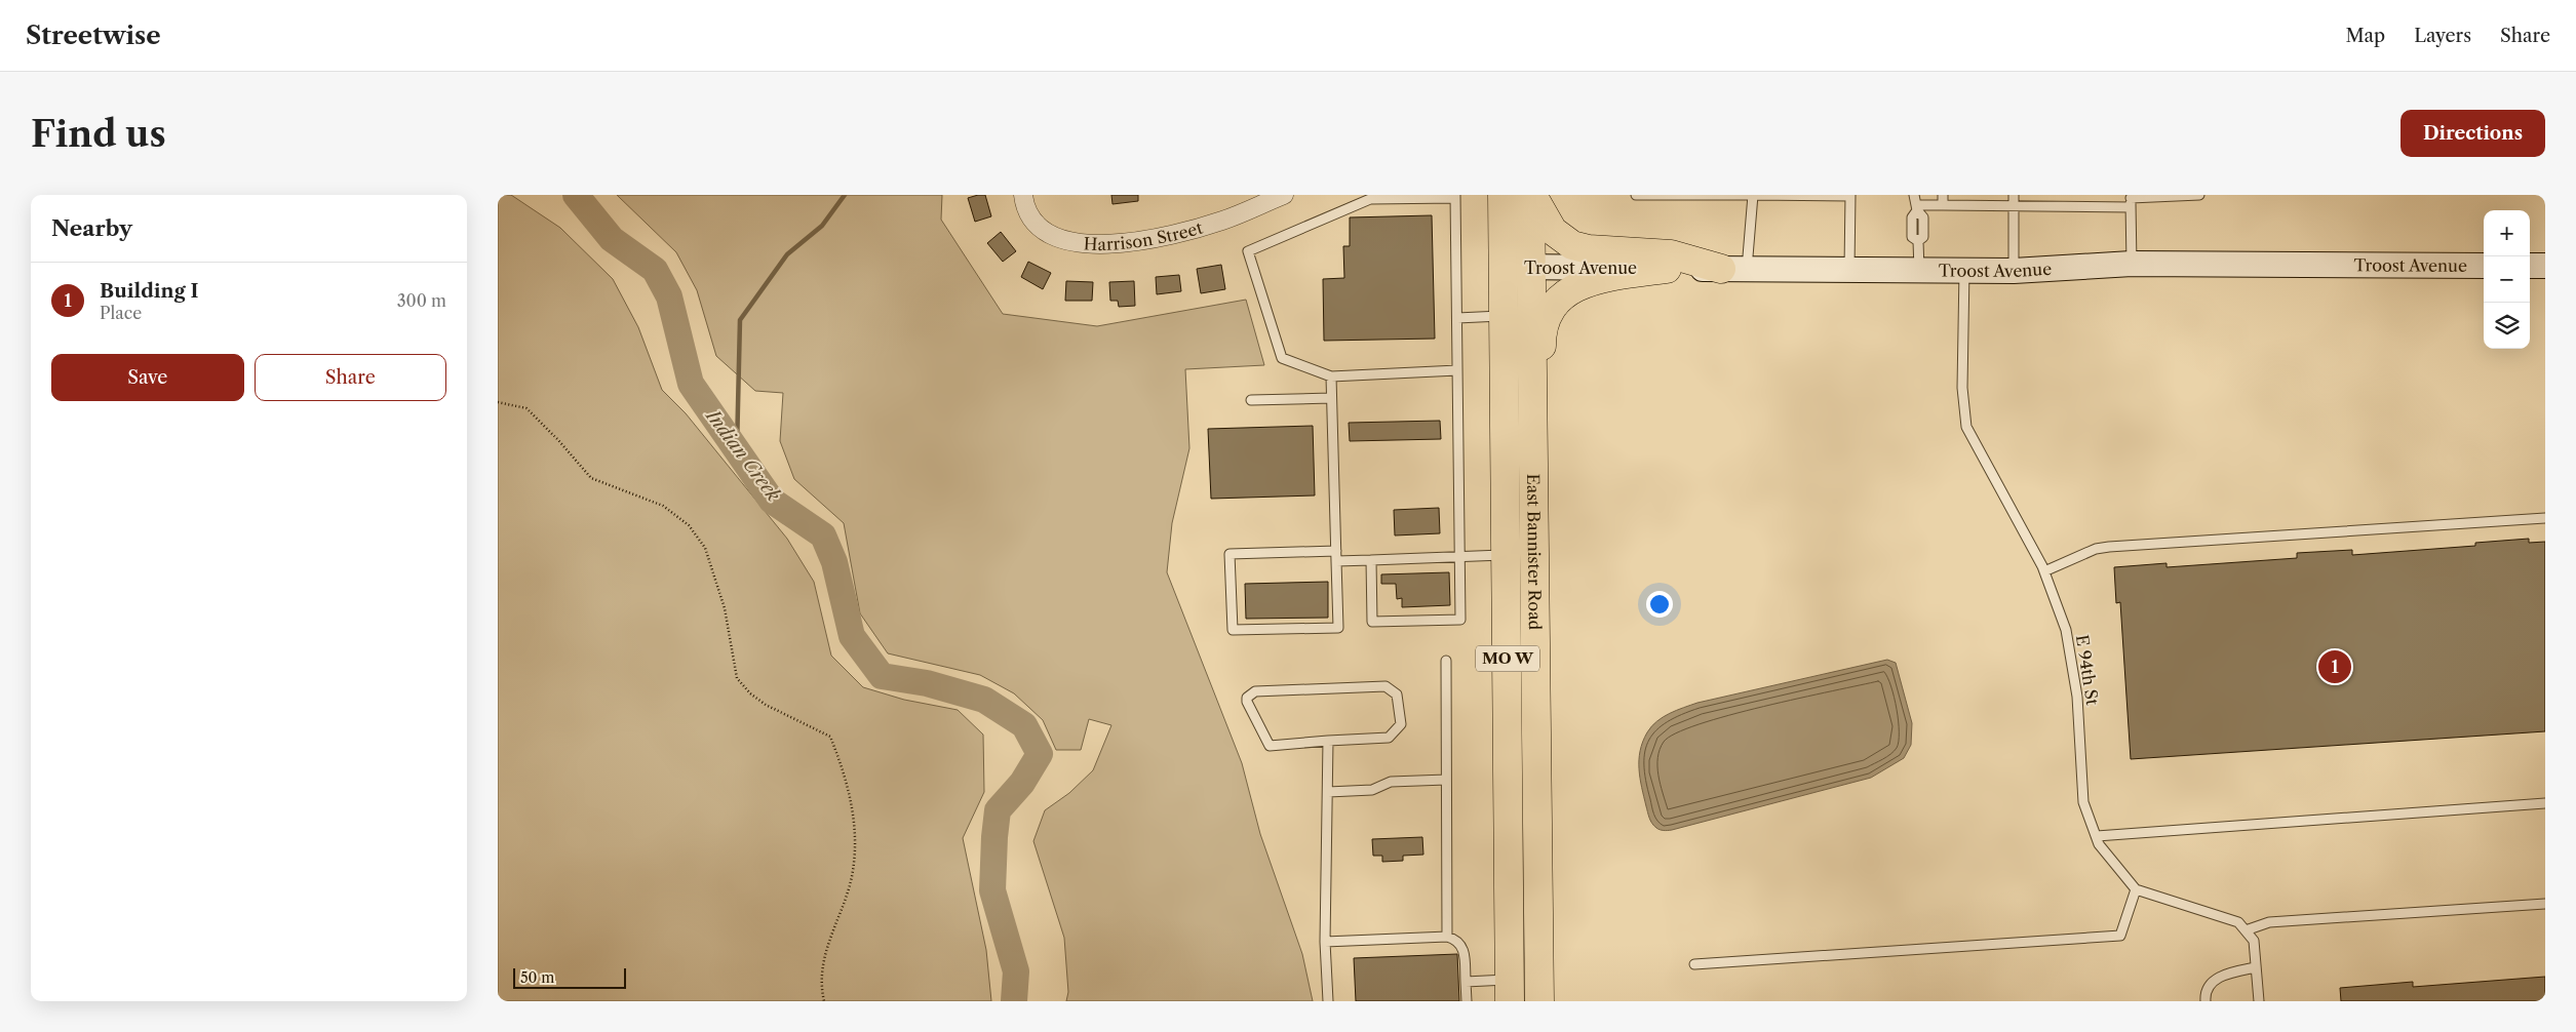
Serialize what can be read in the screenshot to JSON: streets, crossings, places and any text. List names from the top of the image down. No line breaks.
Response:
{"streets":{"main road":["Troost Avenue","East Bannister Road","MO W"],"street":["Harrison Street"],"lane":["E 94th St"]},"crossings":[["Troost Avenue","East Bannister Road"],["Troost Avenue","E 94th St"]],"water":["Indian Creek"],"scale_bar":"50 m","page":{"header":"Streetwise","nav":["Map","Layers","Share"],"buttons":["Directions",["Save","Share"]],"title":"Find us","heading":"Nearby","map_buttons":["+","−"],"list":[{"mark":"1","name":"Building I","note":"Place","value":"300 m"}],"pins":"1","scale":"50 m"}}
